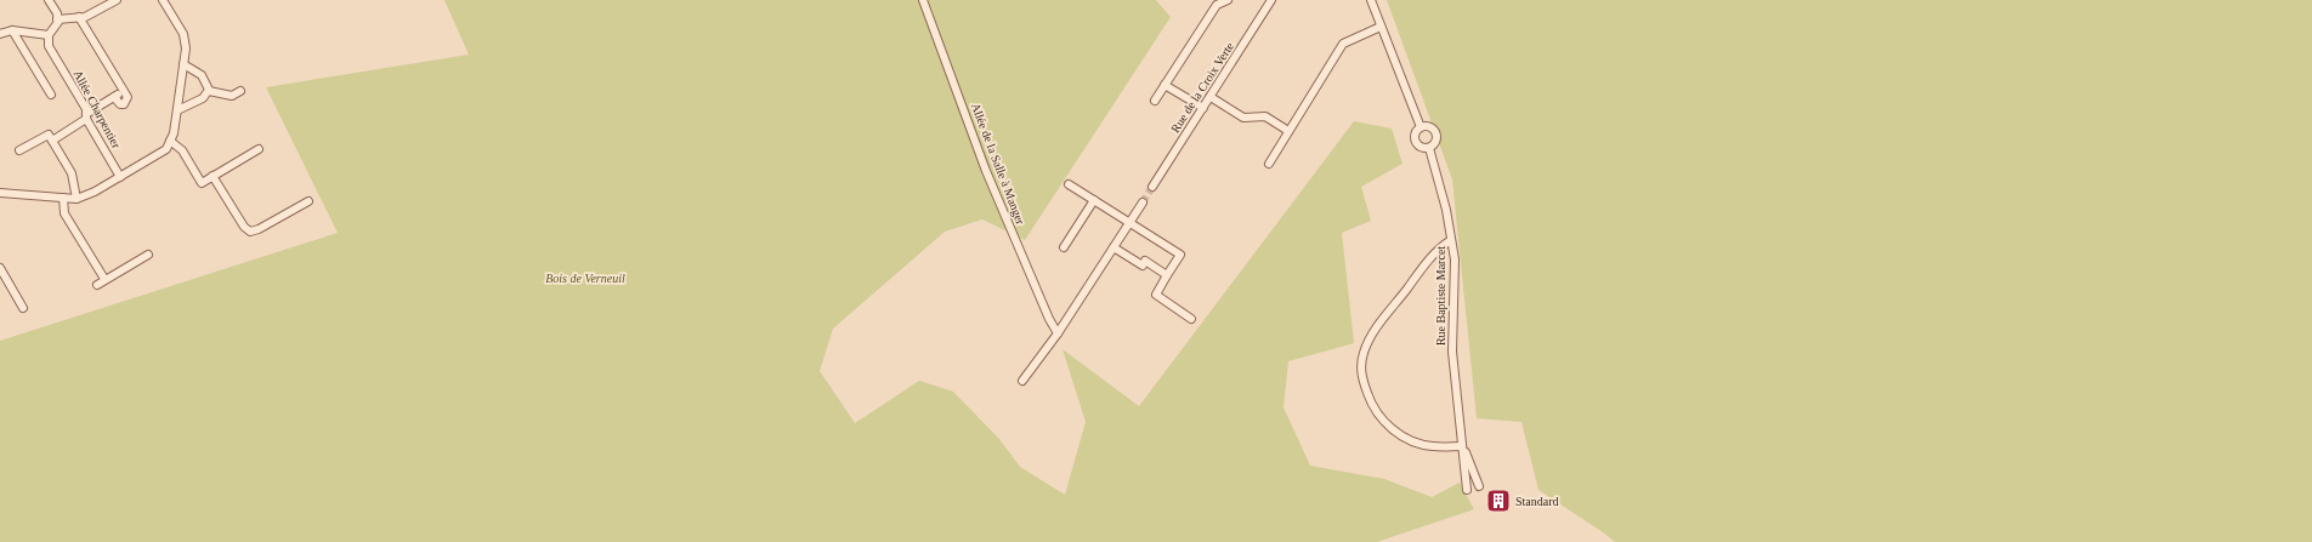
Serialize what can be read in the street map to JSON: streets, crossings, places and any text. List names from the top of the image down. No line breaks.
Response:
{"streets":{"street":["Rue de la Croix Verte","Allée Charpentier","Allée de la Salle à Manger","Rue Baptiste Marcet"]},"parks":["Bois de Verneuil"],"places":{"building":["Standard"]}}
